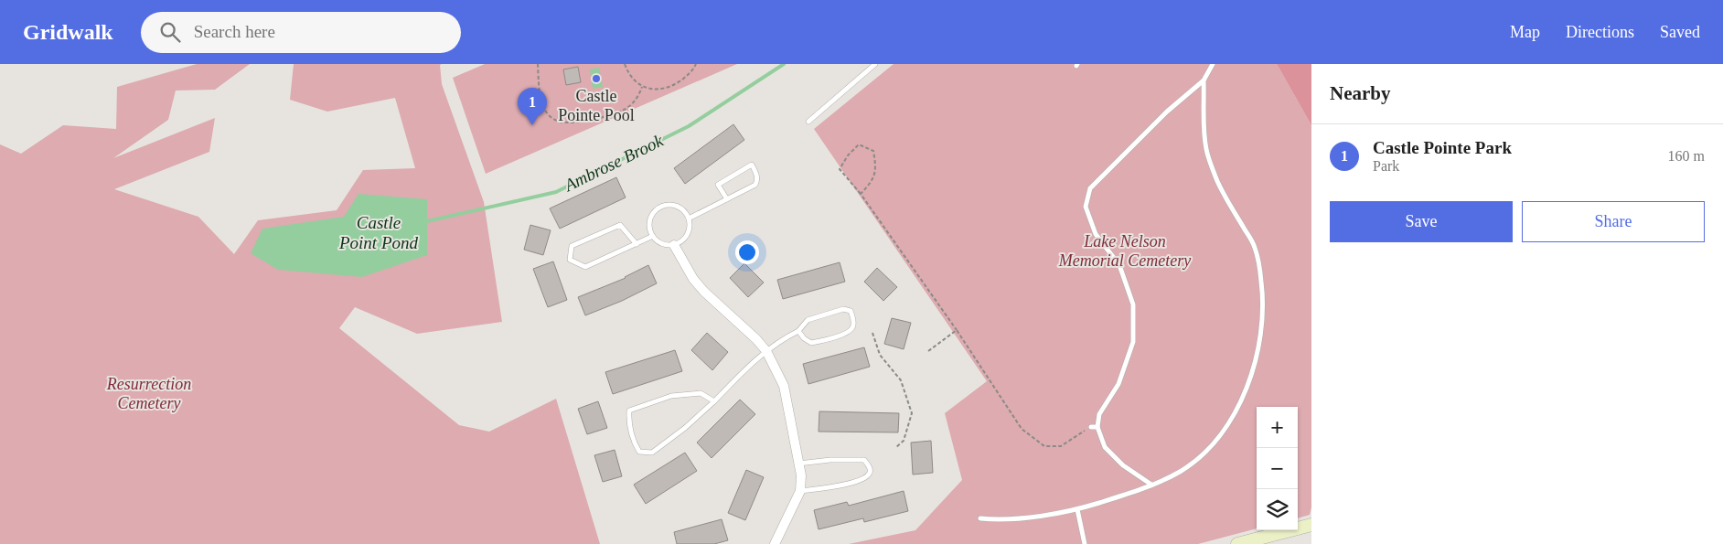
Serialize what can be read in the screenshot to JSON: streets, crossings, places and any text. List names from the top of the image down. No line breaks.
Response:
{"water":["Ambrose Brook","Castle Point Pond"],"parks":["Lake Nelson Memorial Cemetery","Resurrection Cemetery"],"places":["Castle Pointe Pool"],"page":{"header":"Gridwalk","search":"Search here","nav":["Map","Directions","Saved"],"heading":"Nearby","pins":"1","list":[{"mark":"1","name":"Castle Pointe Park","note":"Park","value":"160 m"}],"buttons":["Save","Share"],"map_buttons":["+","−"]}}
